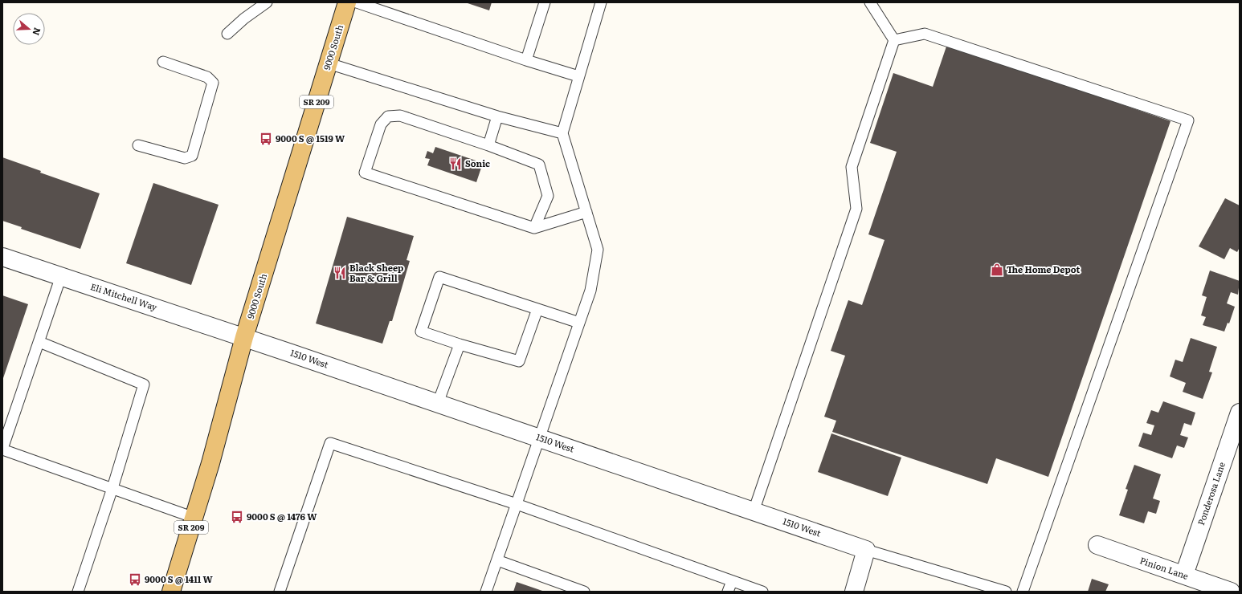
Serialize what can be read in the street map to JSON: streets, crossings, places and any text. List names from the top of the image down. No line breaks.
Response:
{"streets":{"main road":["9000 South","SR 209"],"street":["Eli Mitchell Way","1510 West","Ponderosa Lane","Pinion Lane"]},"crossings":[["9000 South","Eli Mitchell Way"],["9000 South","1510 West"],["Eli Mitchell Way","1510 West"],["Ponderosa Lane","Pinion Lane"]],"places":{"bus stop":["9000 S @ 1519 W","9000 S @ 1476 W","9000 S @ 1411 W"],"restaurant":["Sonic","Black Sheep Bar & Grill"],"shop":["The Home Depot"]},"north":"right"}
